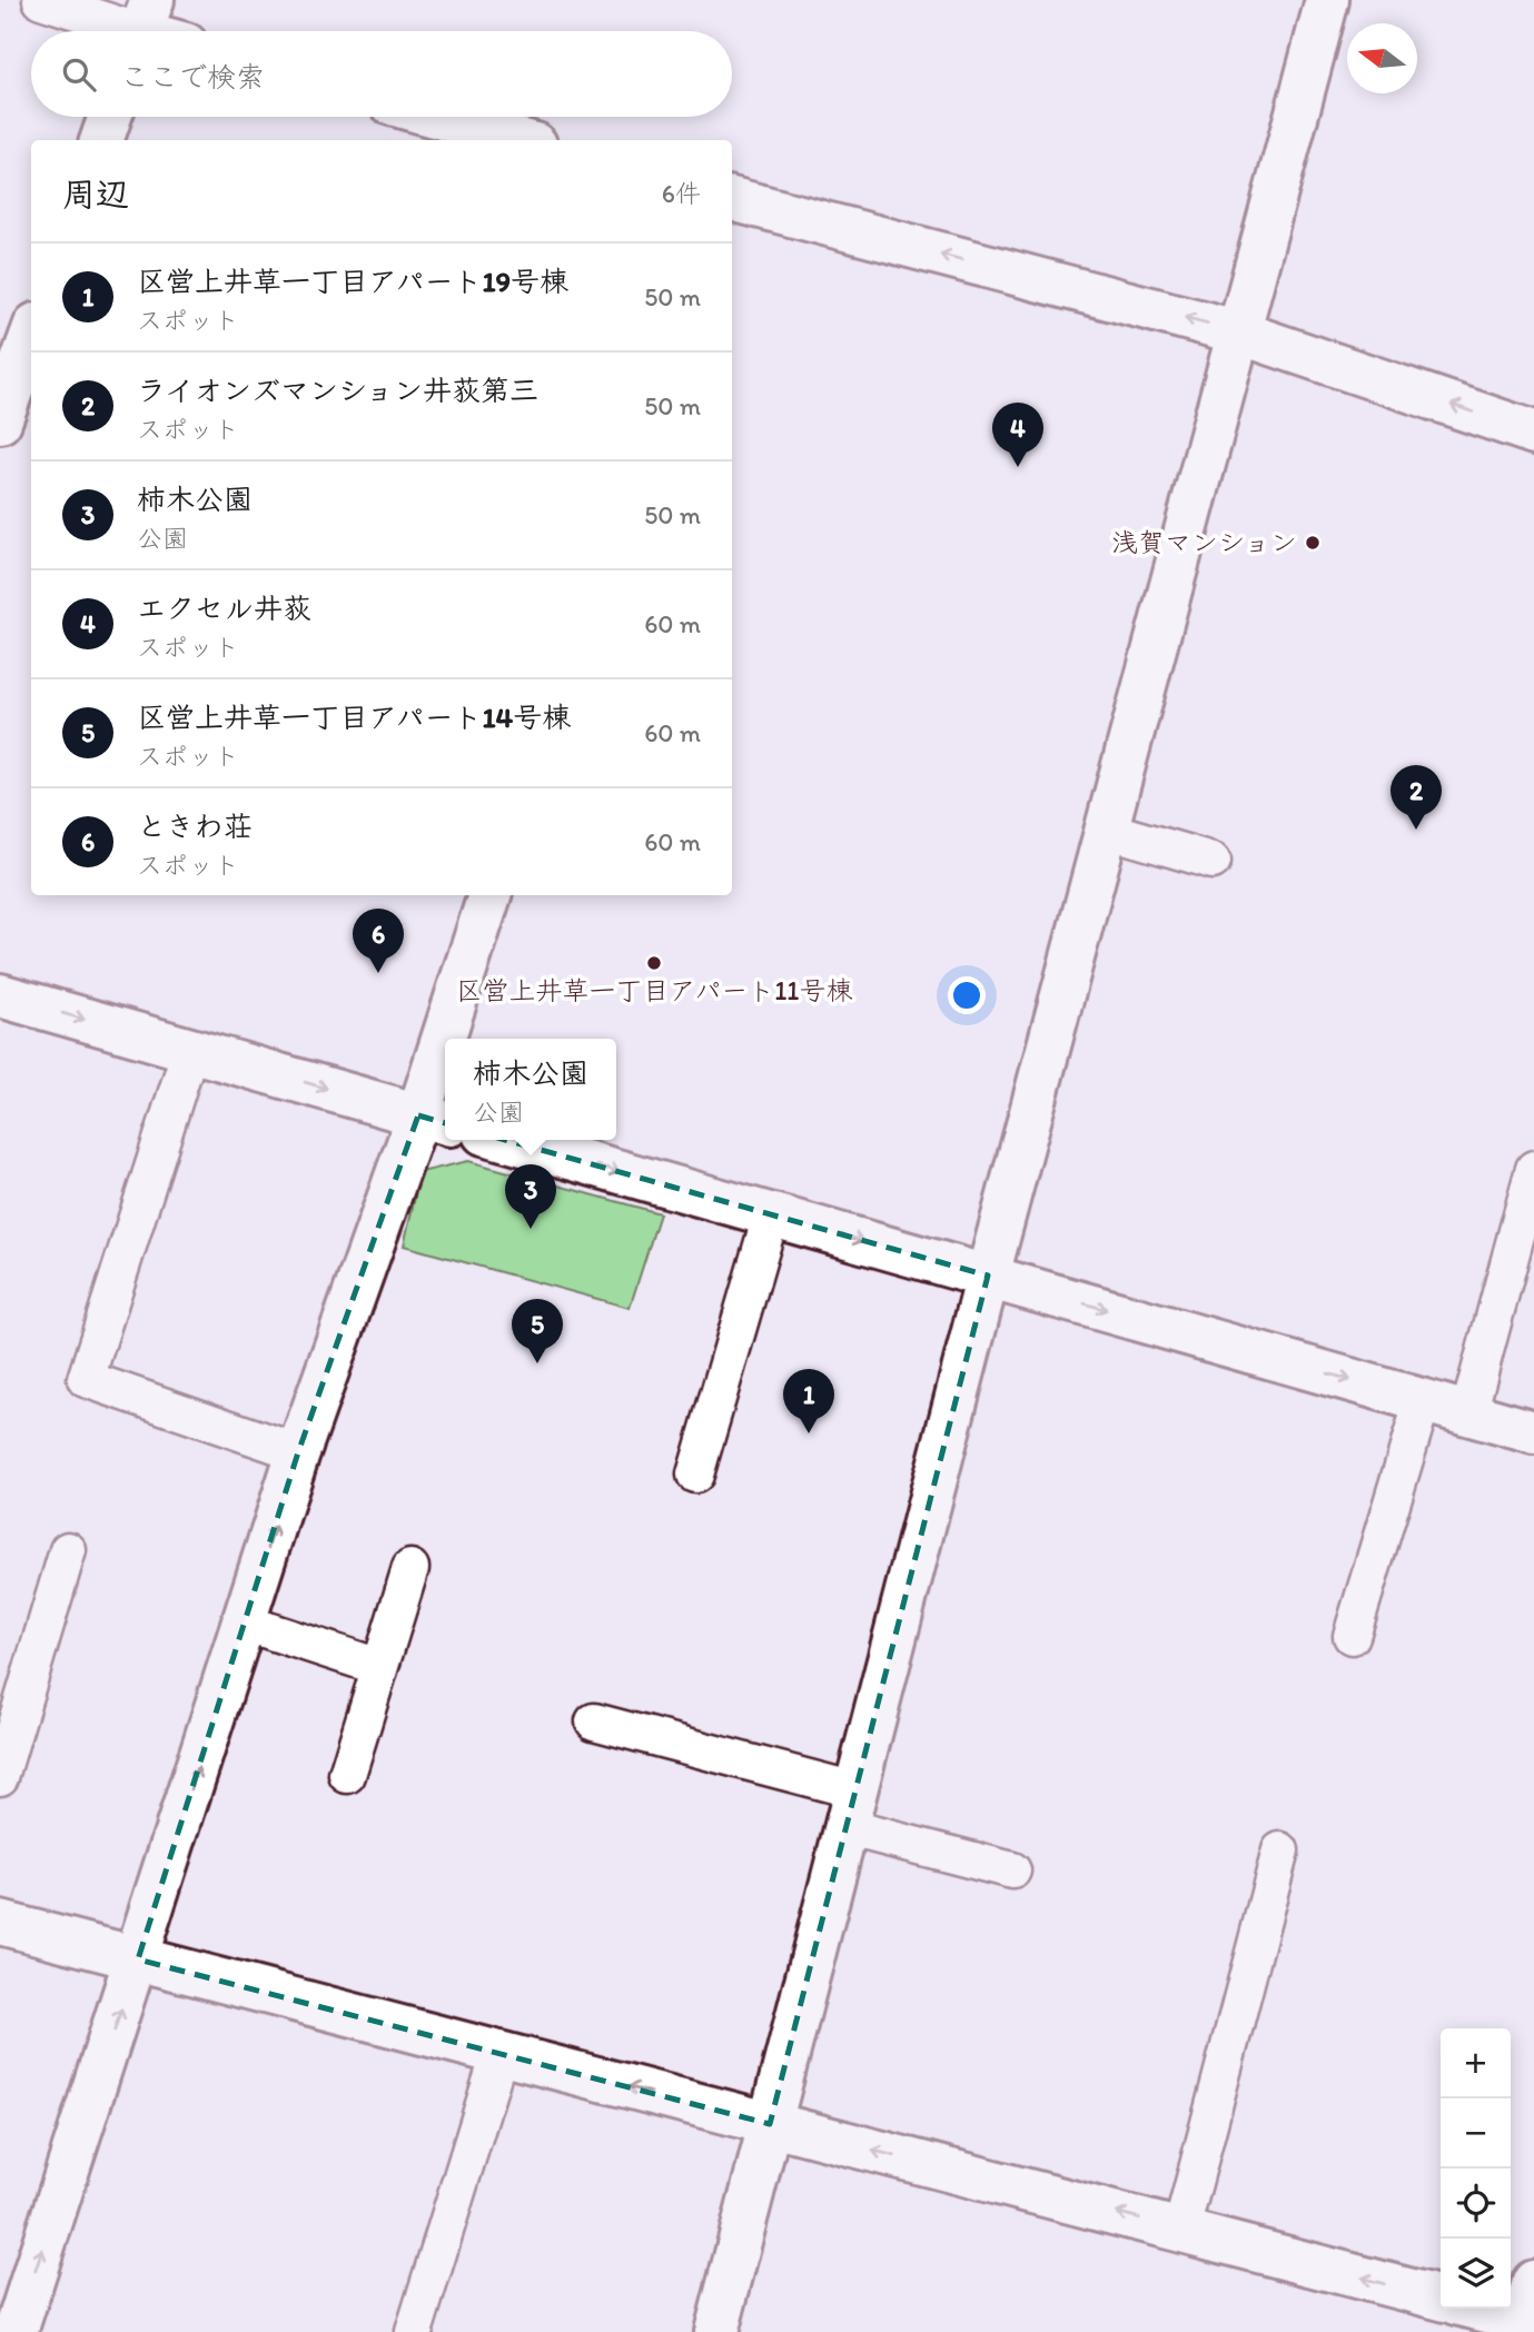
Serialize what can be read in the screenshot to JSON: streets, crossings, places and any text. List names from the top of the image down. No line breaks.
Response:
{"places":["浅賀マンション","区営上井草一丁目アパート11号棟"],"north":"left","page":{"search":"ここで検索","heading":["周辺","6件"],"list":[{"mark":"1","name":"区営上井草一丁目アパート19号棟","note":"スポット","value":"50 m"},{"mark":"2","name":"ライオンズマンション井荻第三","note":"スポット","value":"50 m"},{"mark":"3","name":"柿木公園","note":"公園","value":"50 m"},{"mark":"4","name":"エクセル井荻","note":"スポット","value":"60 m"},{"mark":"5","name":"区営上井草一丁目アパート14号棟","note":"スポット","value":"60 m"},{"mark":"6","name":"ときわ荘","note":"スポット","value":"60 m"}],"pins":["4","2","6","3","5","1"],"popup":["柿木公園","公園"],"map_buttons":["+","−"]}}
